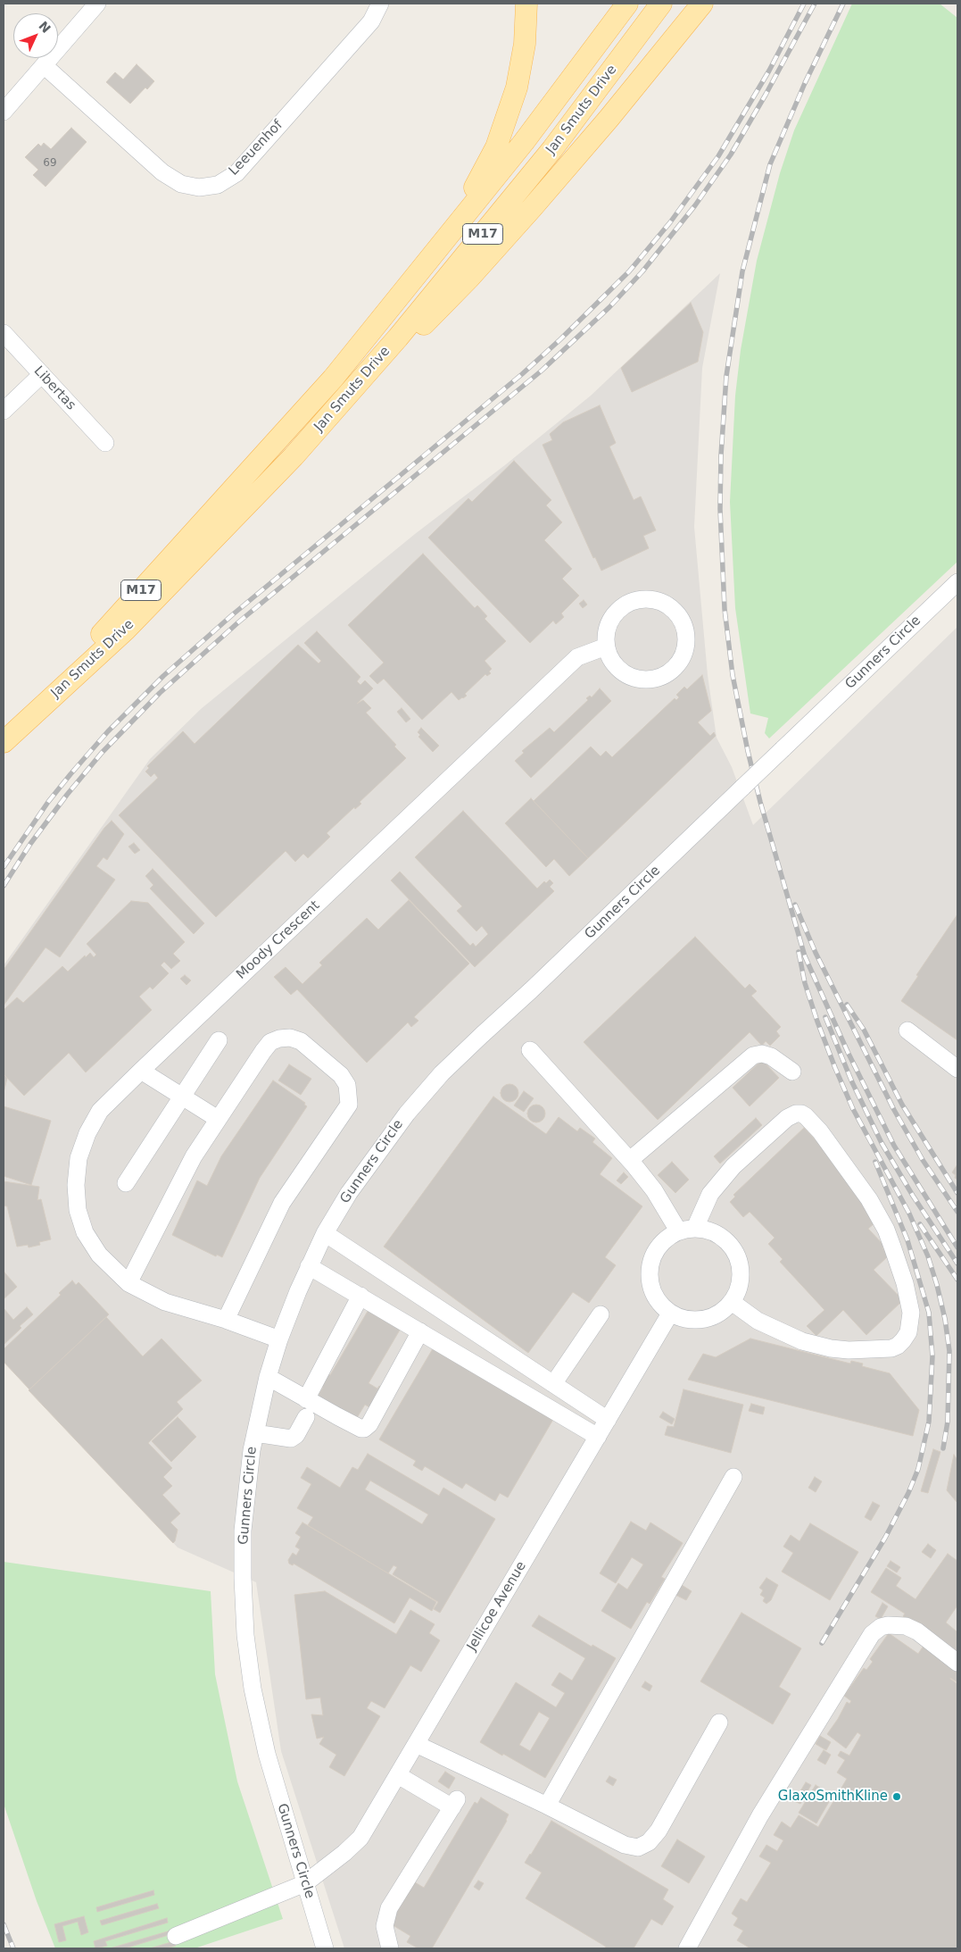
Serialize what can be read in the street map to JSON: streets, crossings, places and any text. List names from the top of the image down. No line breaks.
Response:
{"streets":{"main road":["Jan Smuts Drive","M17"],"street":["Leeuenhof","Libertas","Gunners Circle","Moody Crescent","Jellicoe Avenue"]},"crossings":[["Gunners Circle","Moody Crescent"],["Gunners Circle","Jellicoe Avenue"]],"places":["GlaxoSmithKline"],"house_numbers":["69"],"north":"top right"}
